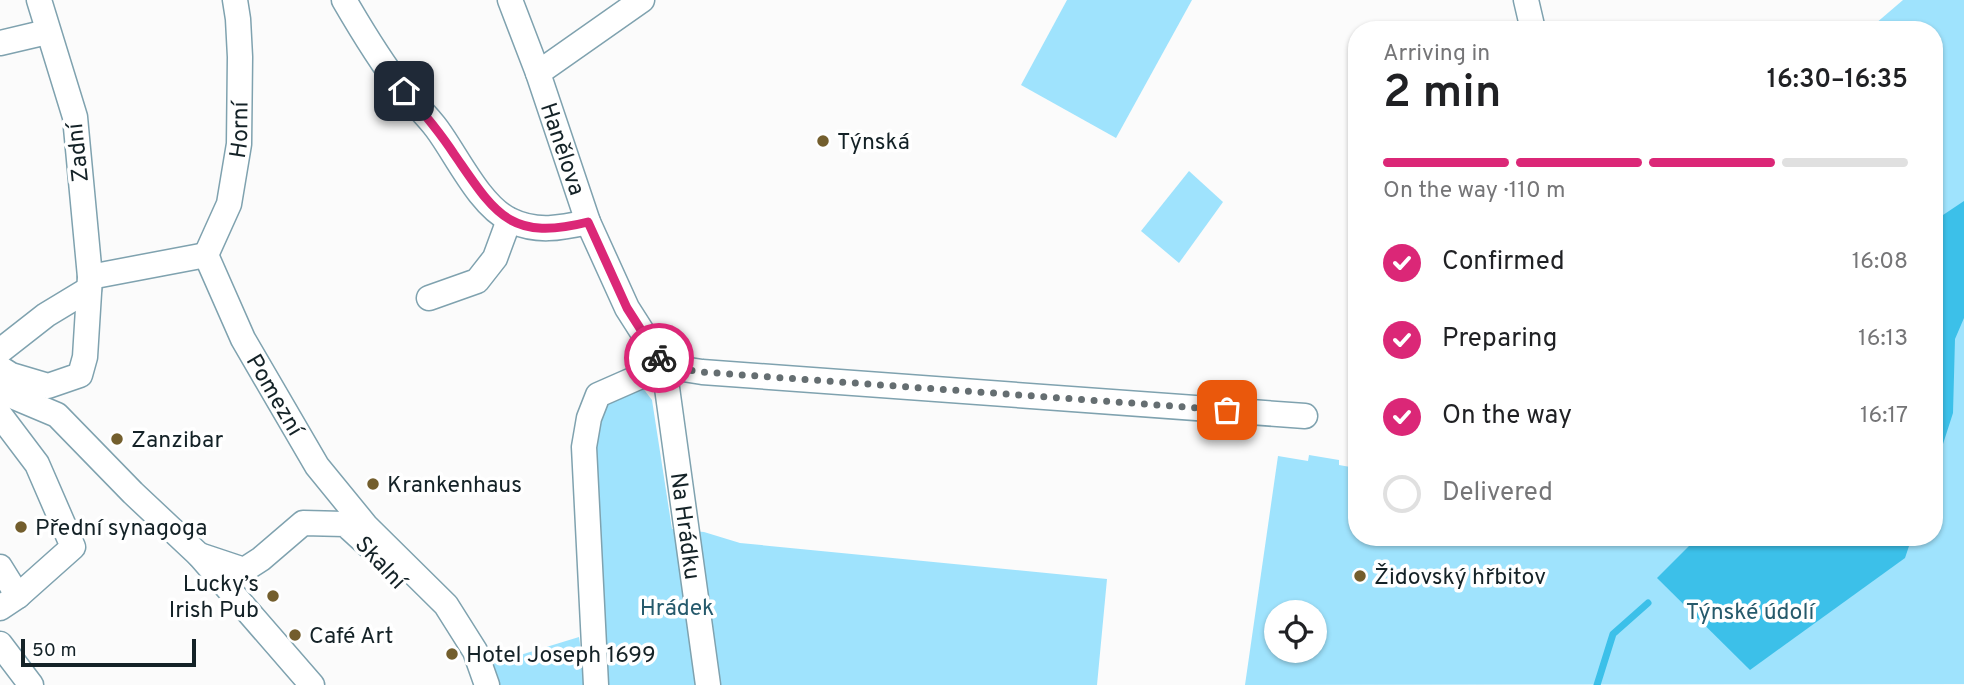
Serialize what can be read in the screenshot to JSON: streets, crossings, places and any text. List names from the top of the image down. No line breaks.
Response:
{"streets":{"street":["Horní","Hanělova","Zadní","Pomezní","Na Hrádku","Skalní"]},"crossings":[["Horní","Pomezní"],["Hanělova","Na Hrádku"],["Pomezní","Skalní"]],"parks":["Hrádek","Týnské údolí"],"places":["Týnská","Zanzibar","Krankenhaus","Přední synagoga","Židovský hřbitov","Lucky’s Irish Pub","Café Art","Hotel Joseph 1699"],"scale_bar":"50 m","page":{"heading":["2 min","Arriving in","16:30–16:35"],"bar":"On the way · 110 m","list":[["Confirmed","16:08"],["Preparing","16:13"],["On the way","16:17"],"Delivered"],"scale":"50 m"}}
